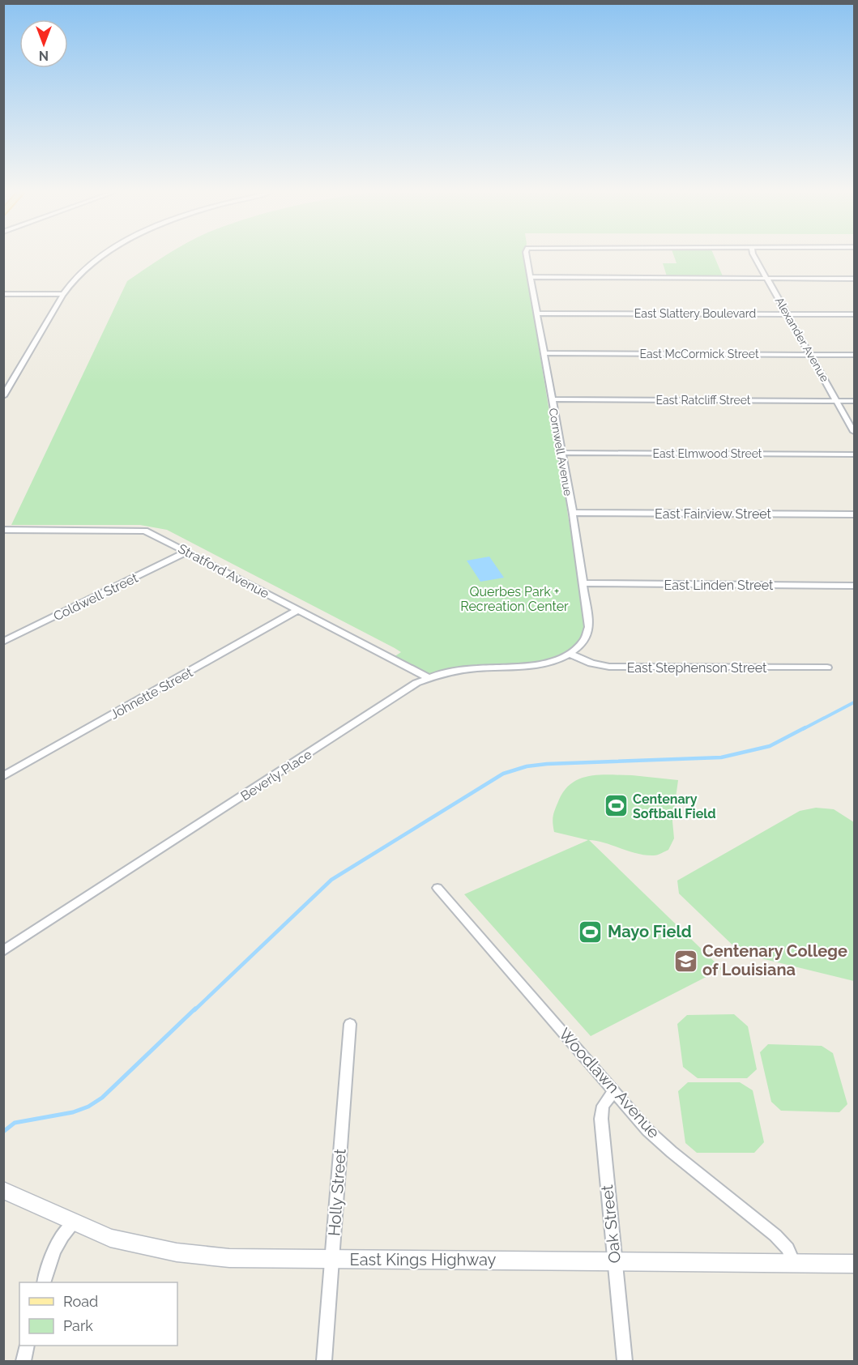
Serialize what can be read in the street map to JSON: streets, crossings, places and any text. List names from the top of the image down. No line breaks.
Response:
{"streets":{"main road":["East Kings Highway"],"street":["East Slattery Boulevard","Alexander Avenue","East McCormick Street","East Ratcliff Street","Cornwell Avenue","East Elmwood Street","East Fairview Street","Stratford Avenue","East Linden Street","Coldwell Street","East Stephenson Street","Johnette Street","Beverly Place","Woodlawn Avenue","Holly Street","Oak Street"]},"crossings":[["East Slattery Boulevard","Alexander Avenue"],["East Slattery Boulevard","Cornwell Avenue"],["Alexander Avenue","East McCormick Street"],["Alexander Avenue","East Ratcliff Street"],["East McCormick Street","Cornwell Avenue"],["East Ratcliff Street","Cornwell Avenue"],["Cornwell Avenue","East Elmwood Street"],["Cornwell Avenue","East Fairview Street"],["Cornwell Avenue","East Linden Street"],["Cornwell Avenue","East Stephenson Street"],["Cornwell Avenue","Beverly Place"],["Stratford Avenue","Coldwell Street"],["Stratford Avenue","Johnette Street"],["Stratford Avenue","Beverly Place"],["East Stephenson Street","Beverly Place"],["Woodlawn Avenue","Oak Street"],["Woodlawn Avenue","East Kings Highway"],["Holly Street","East Kings Highway"],["Oak Street","East Kings Highway"]],"parks":["Querbes Park + Recreation Center"],"places":{"sports":["Centenary Softball Field","Mayo Field"],"school or university":["Centenary College of Louisiana"]},"legend":["Road","Park"],"north":"bottom"}
